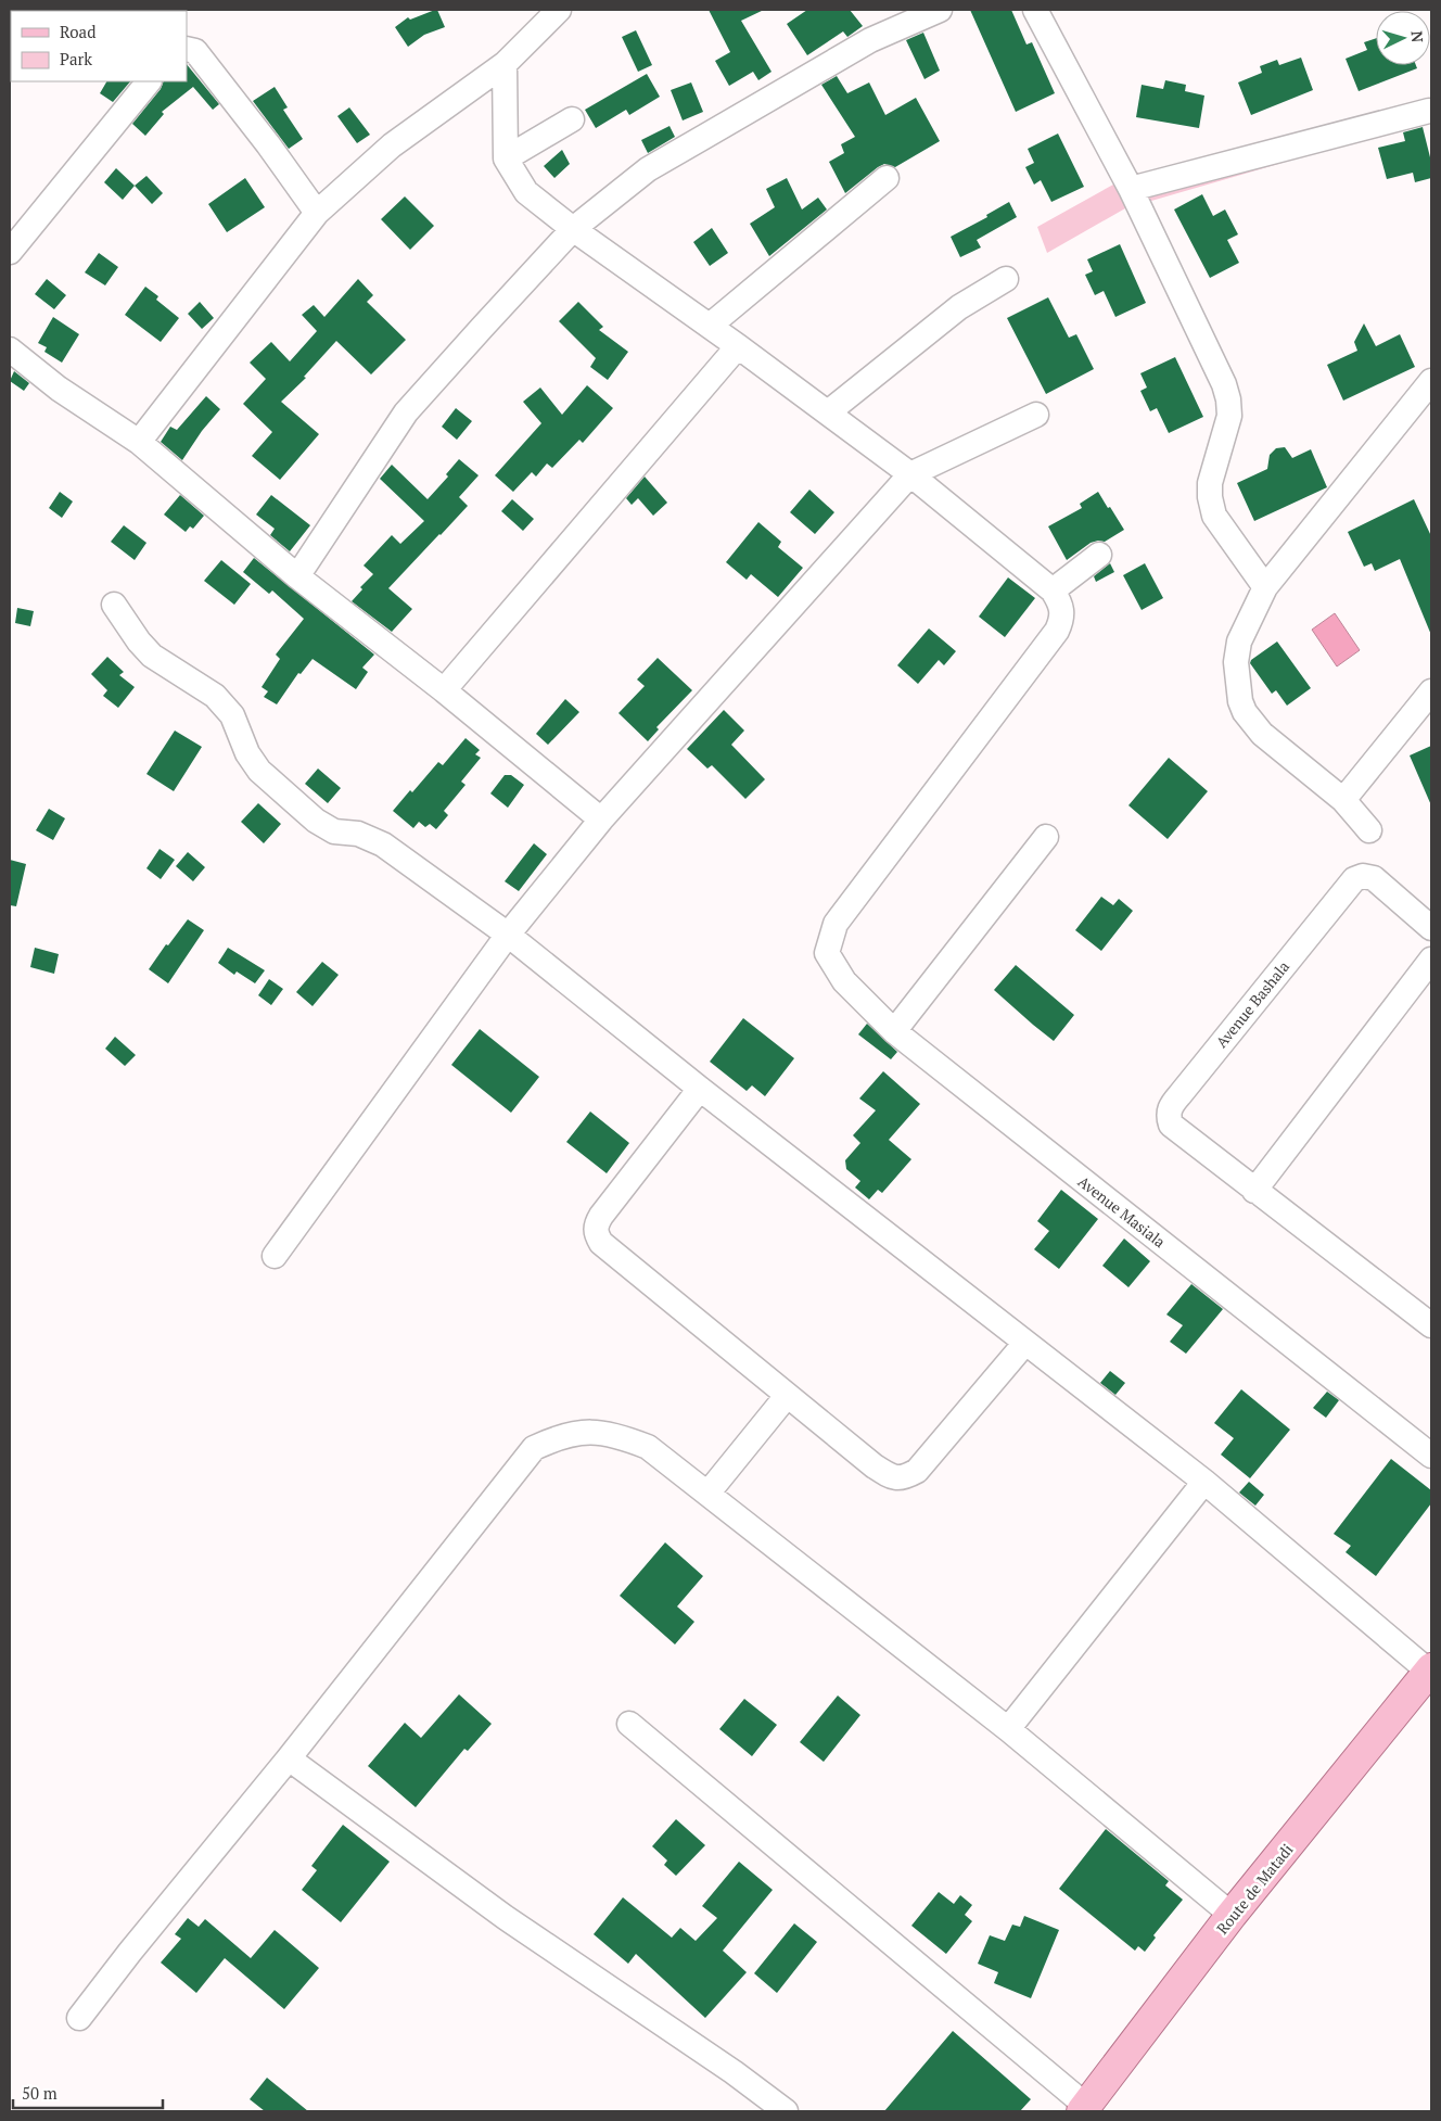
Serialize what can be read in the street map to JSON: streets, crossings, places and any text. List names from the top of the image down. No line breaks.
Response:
{"streets":{"main road":["Route de Matadi"],"street":["Avenue Bashala","Avenue Masiala"]},"legend":["Road","Park"],"scale_bar":"50 m","north":"right"}
